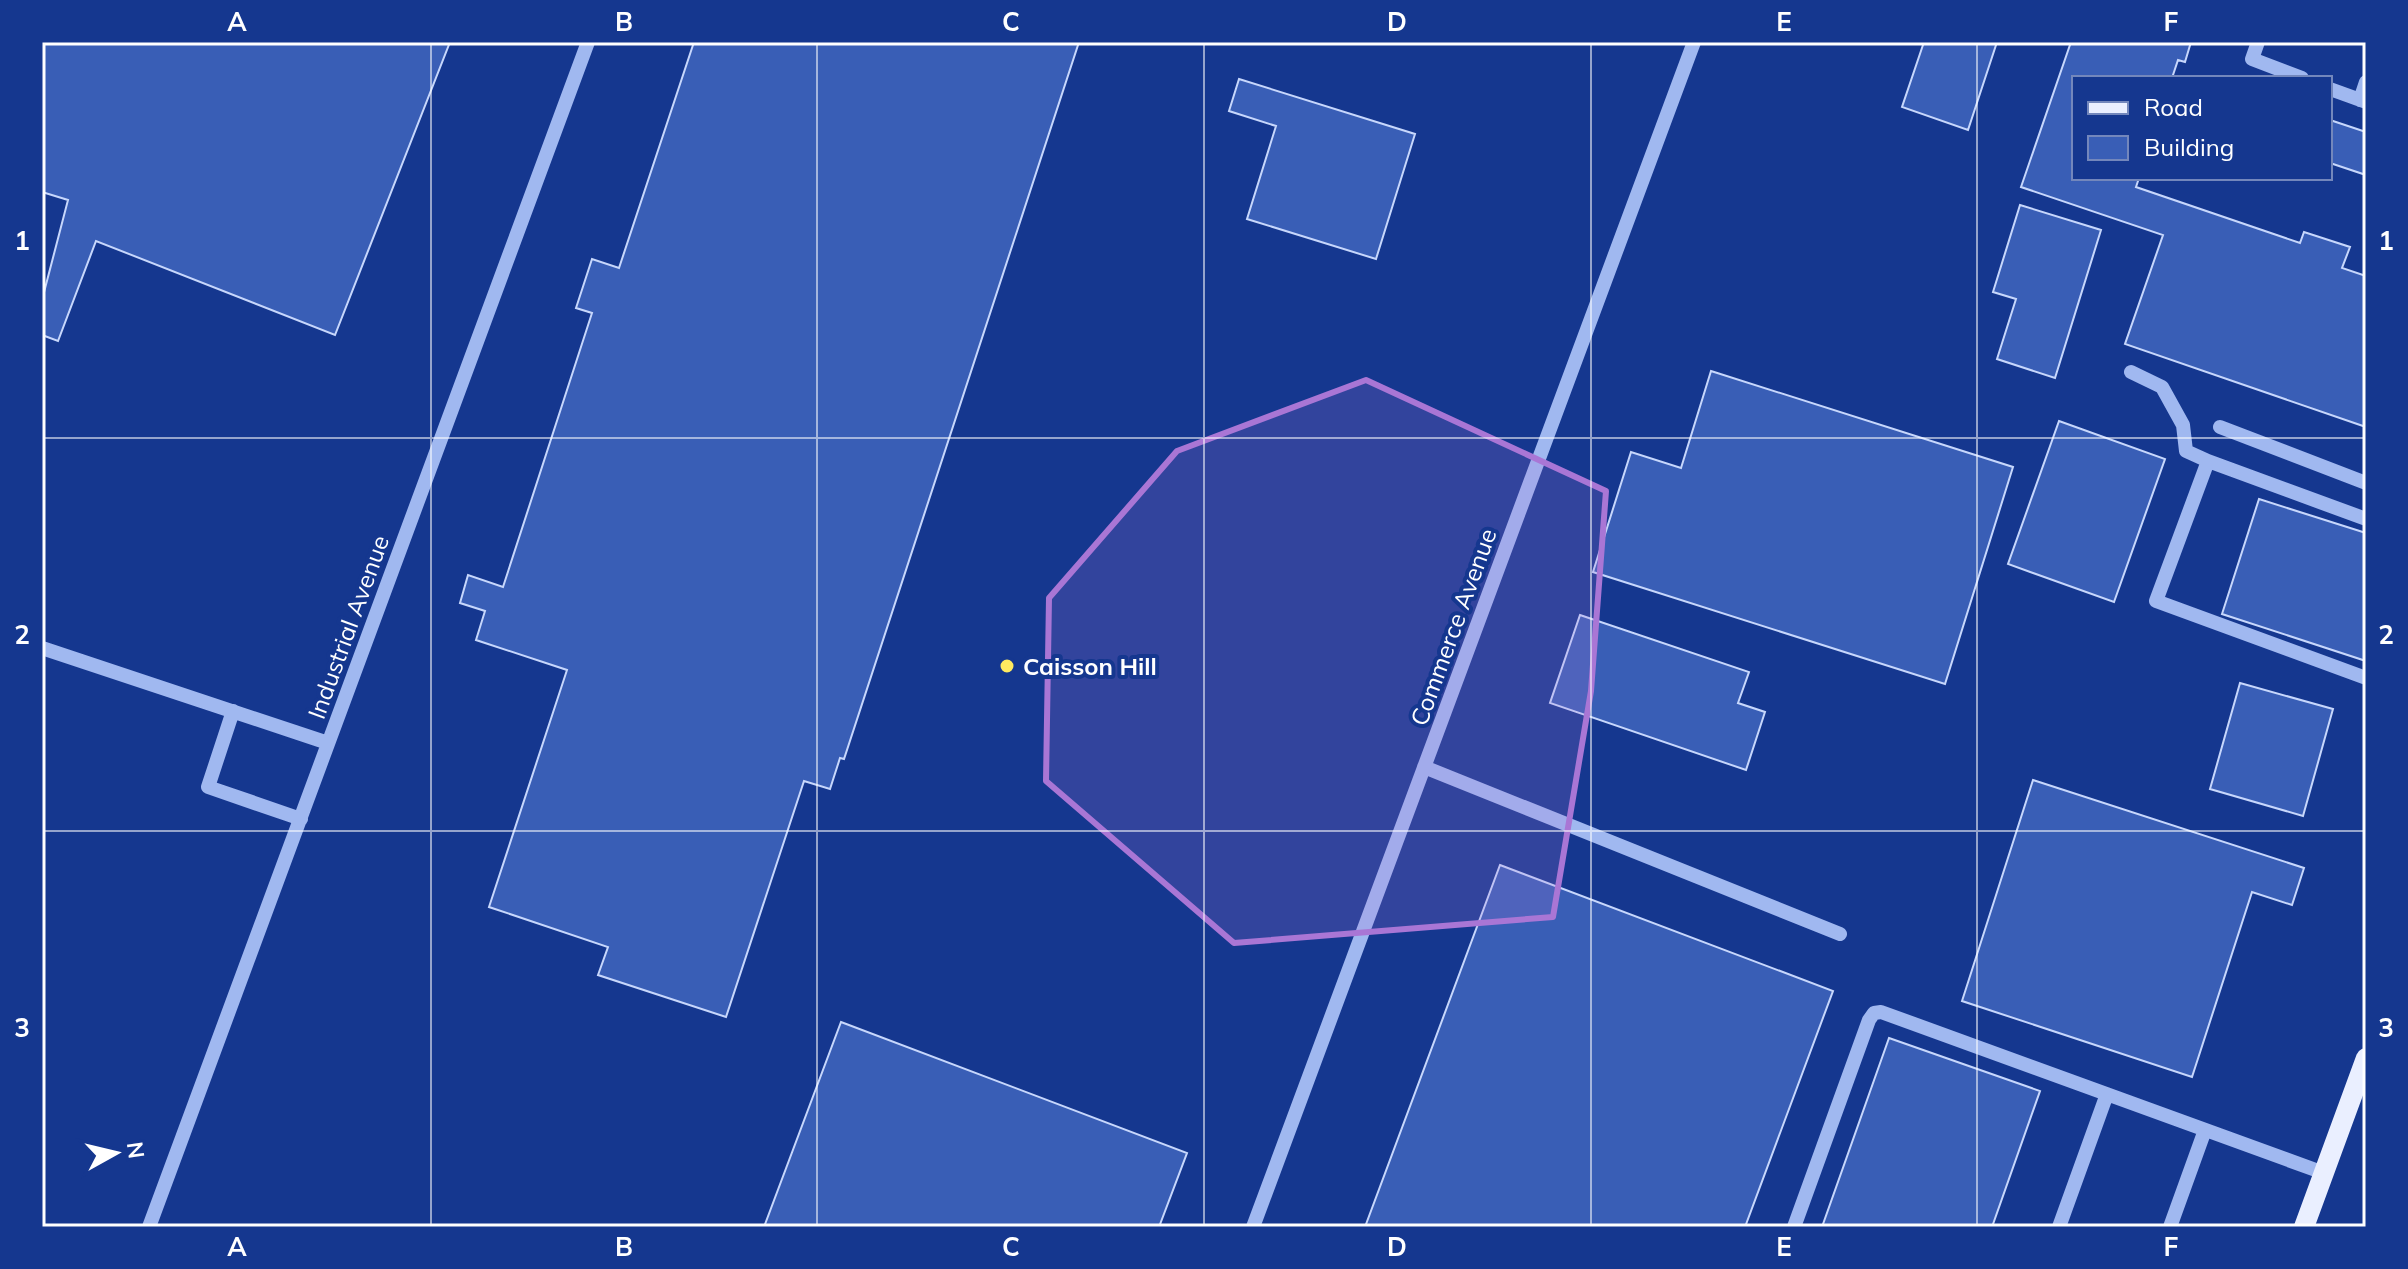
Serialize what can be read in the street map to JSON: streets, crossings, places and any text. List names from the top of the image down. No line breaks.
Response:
{"streets":{"street":["Industrial Avenue","Commerce Avenue"]},"places":["Caisson Hill"],"legend":["Road","Building"],"north":"right","grid":{"columns":["A","B","C","D","E","F"],"rows":["1","2","3"]}}
